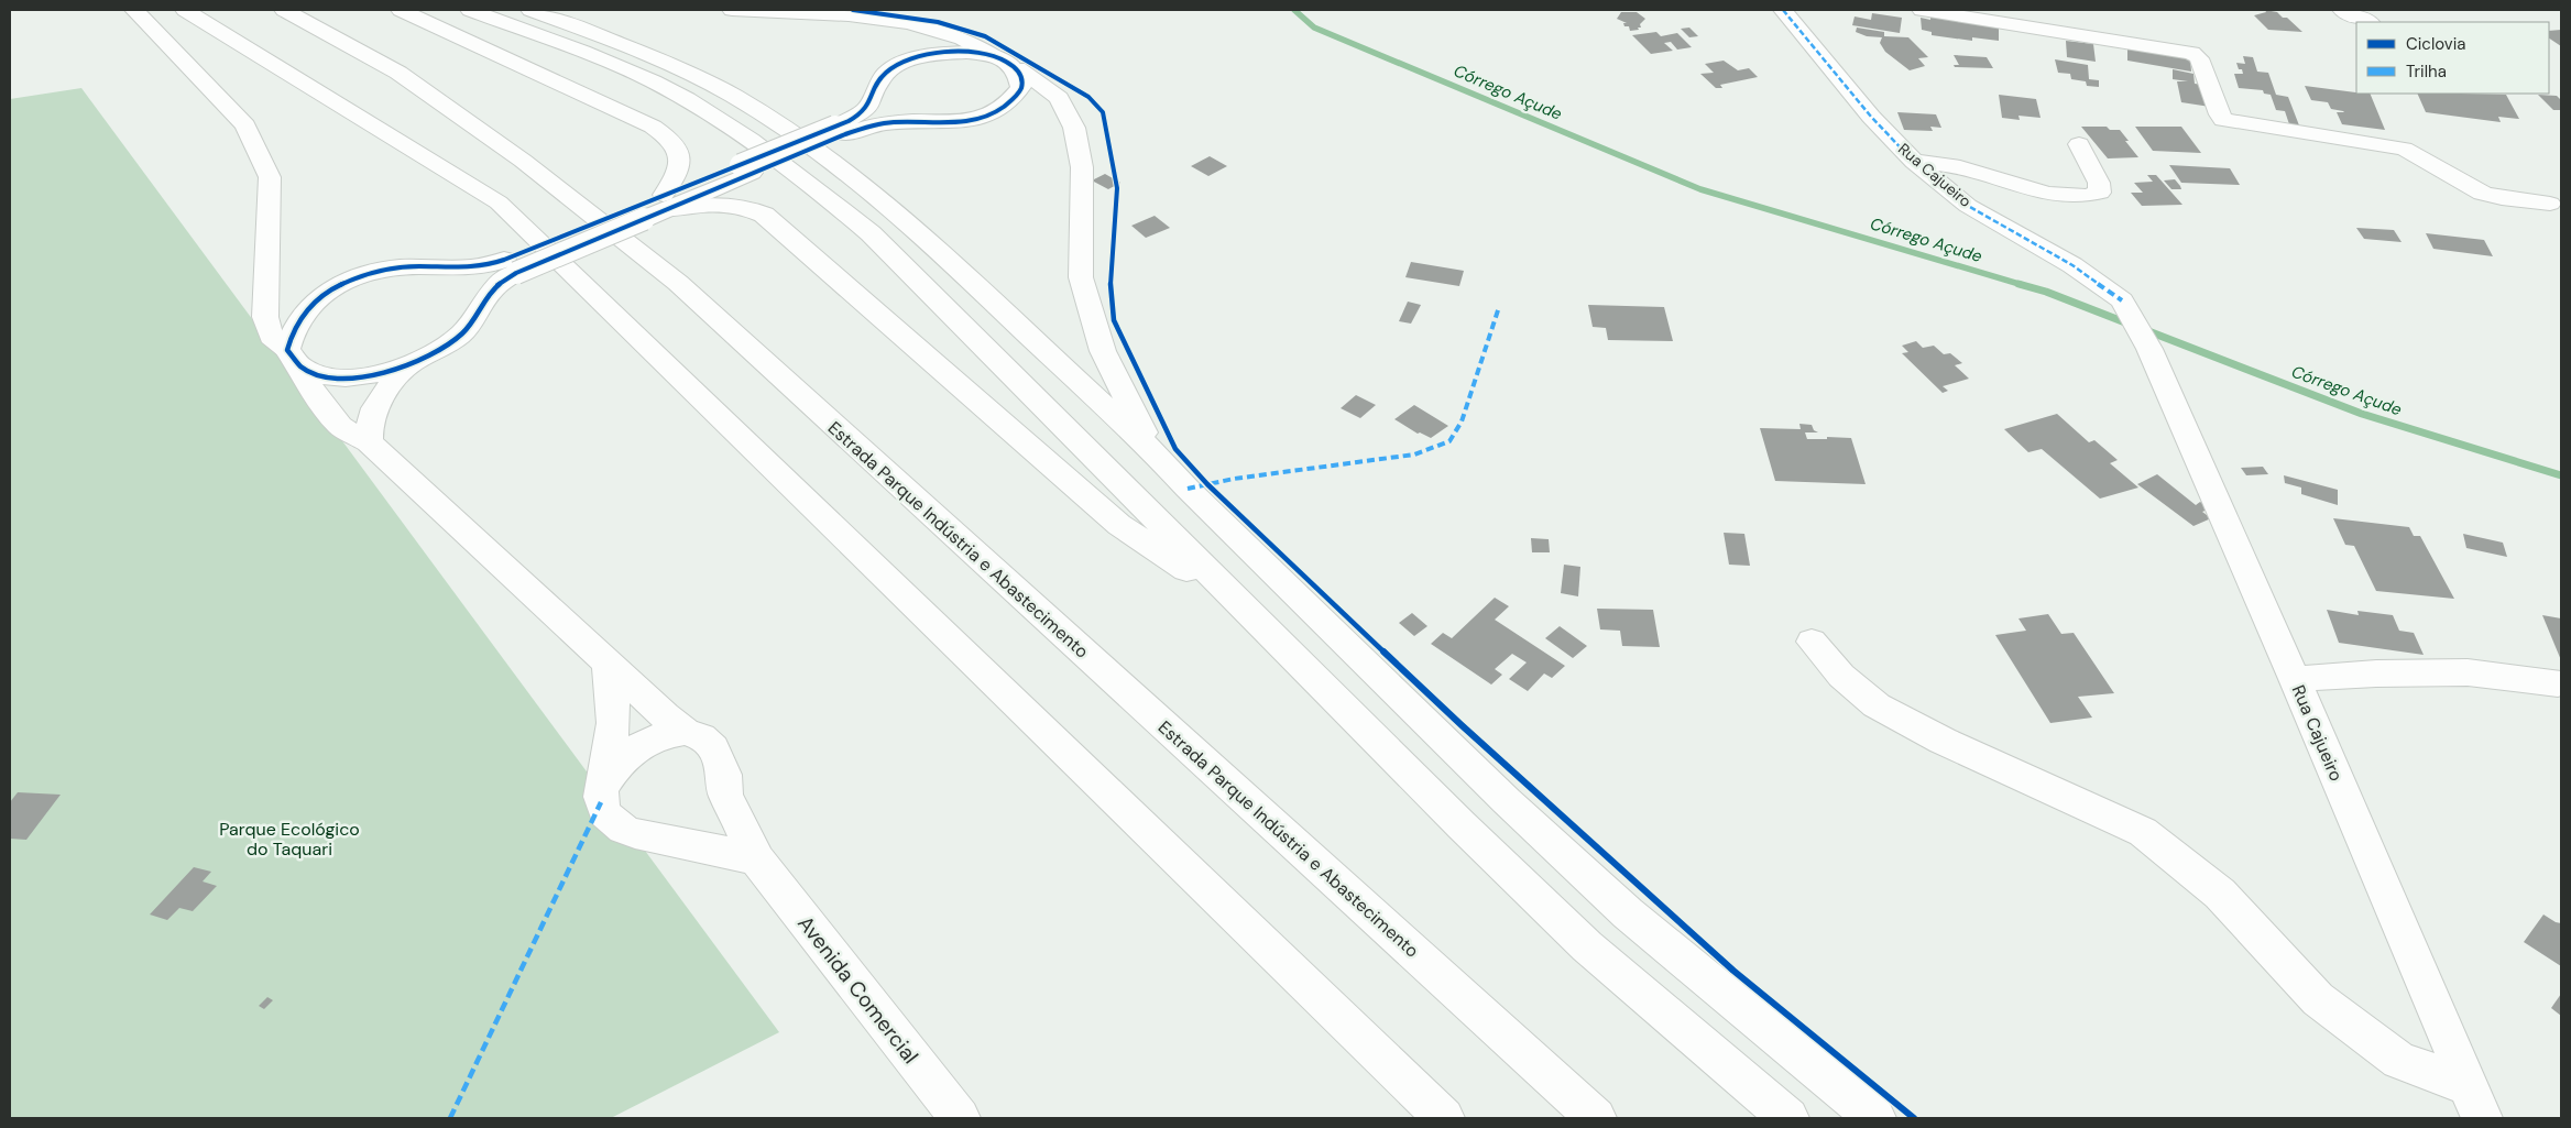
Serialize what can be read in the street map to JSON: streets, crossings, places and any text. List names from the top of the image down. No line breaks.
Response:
{"streets":{"main road":["Rua Cajueiro","Estrada Parque Indústria e Abastecimento","Avenida Comercial"]},"water":["Córrego Açude"],"parks":["Parque Ecológico do Taquari"],"legend":["Ciclovia","Trilha"]}
